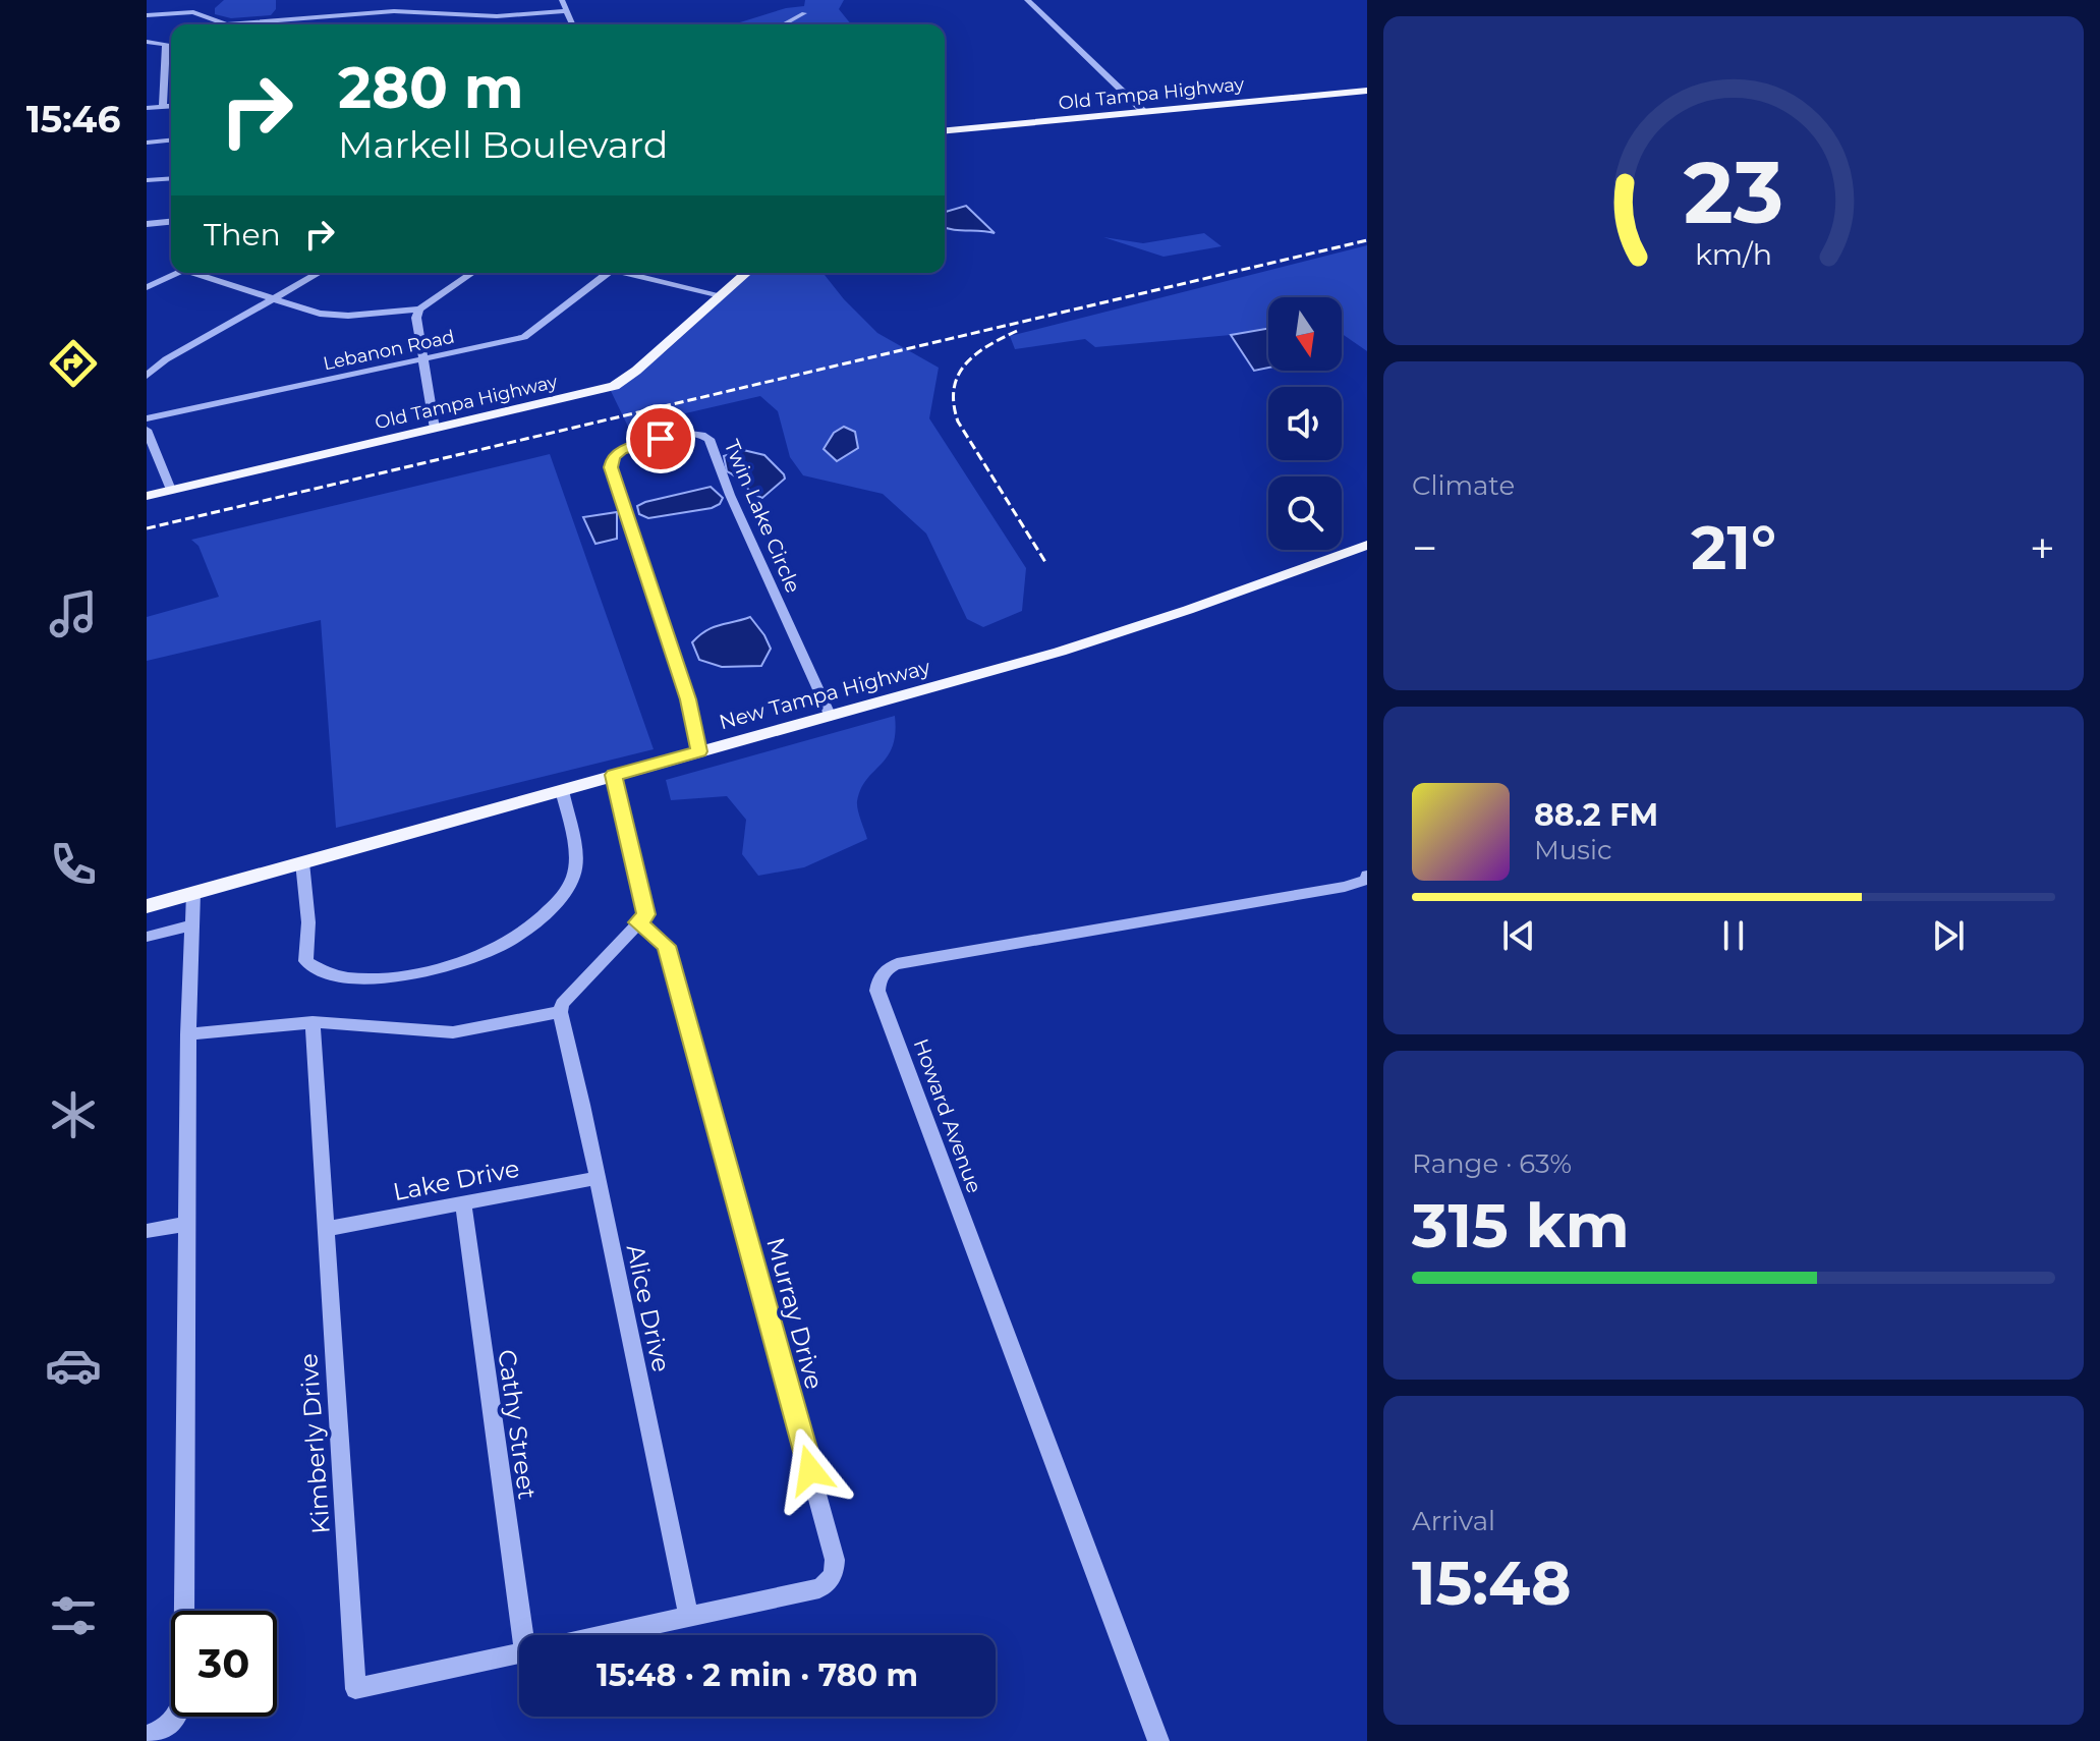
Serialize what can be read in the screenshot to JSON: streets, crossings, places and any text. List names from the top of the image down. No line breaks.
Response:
{"streets":{"main road":["Old Tampa Highway","New Tampa Highway"],"street":["Lebanon Road","Twin Lake Circle","Howard Avenue","Lake Drive","Alice Drive","Murray Drive","Cathy Street","Kimberly Drive"]},"crossings":[["Twin Lake Circle","New Tampa Highway"],["Lake Drive","Alice Drive"],["Lake Drive","Cathy Street"],["Lake Drive","Kimberly Drive"],["Alice Drive","Murray Drive"]],"north":"bottom","page":{"tabs":"15:46","turn":["280 m","Markell Boulevard"],"then":"Then","tile":["Climate",["Range · 63%","315 km"],["Arrival","15:48"]],"heat":["−","21°","+"],"song":["88.2 FM","Music"],"limit":"30","trip":"15:48 · 2 min · 780 m","gauge":["23","km/h"]}}
